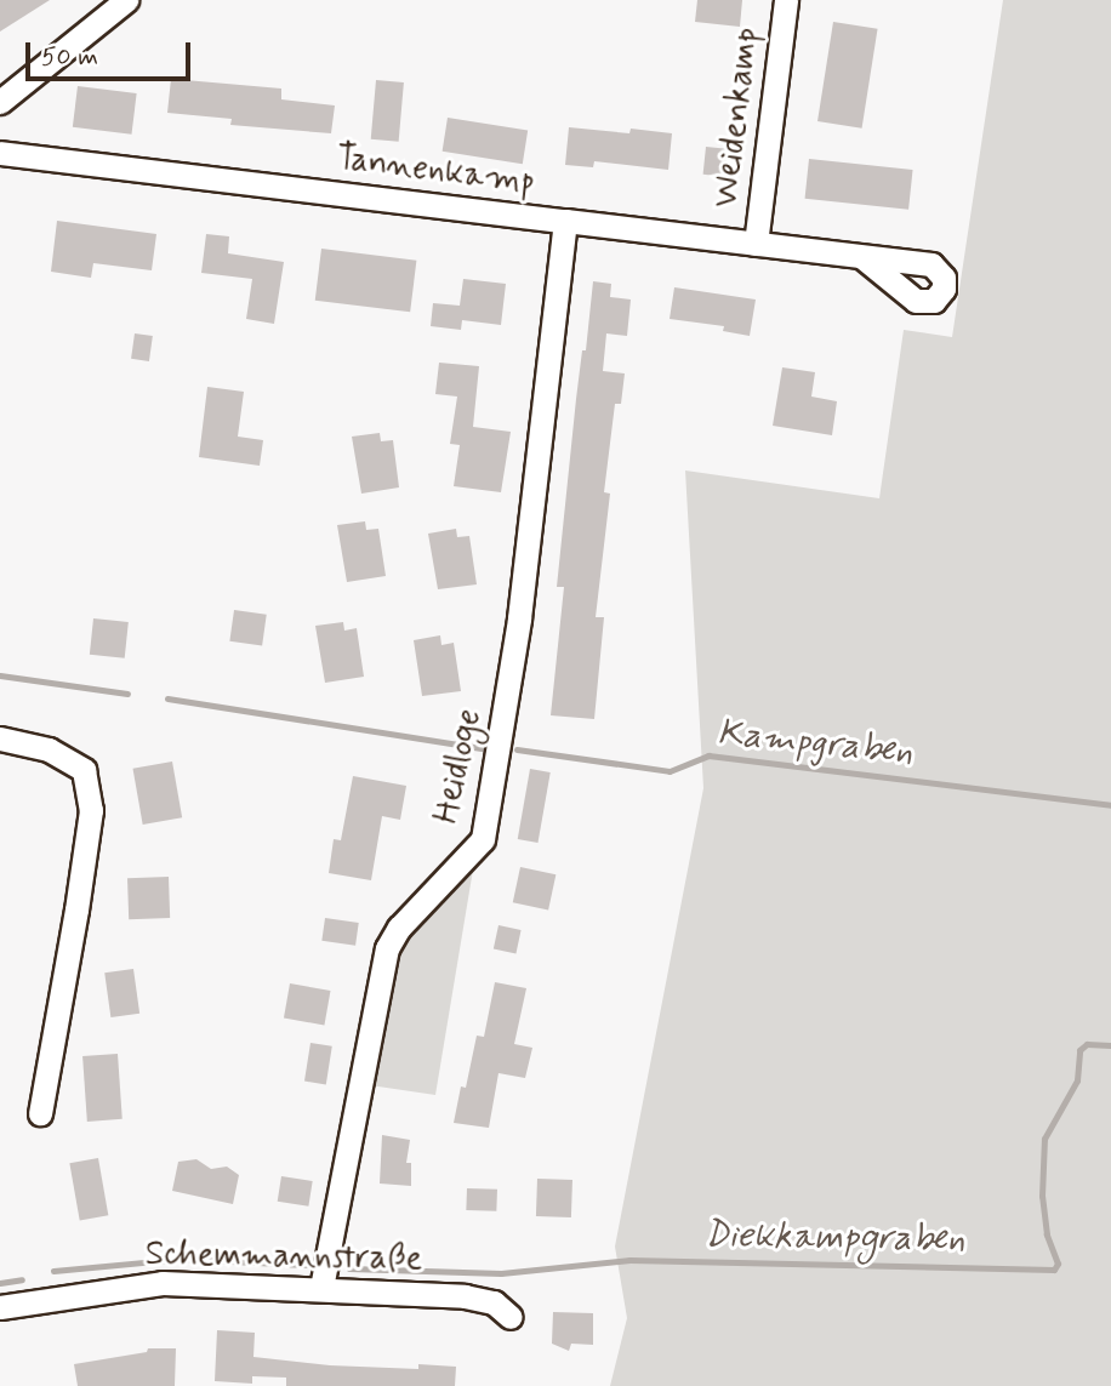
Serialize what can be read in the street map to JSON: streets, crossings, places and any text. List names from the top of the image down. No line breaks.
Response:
{"streets":{"street":["Weidenkamp","Tannenkamp","Heidloge","Schemmannstraße"]},"crossings":[["Weidenkamp","Tannenkamp"],["Tannenkamp","Heidloge"],["Heidloge","Schemmannstraße"]],"water":["Kampgraben","Diekkampgraben"],"scale_bar":"50 m"}
